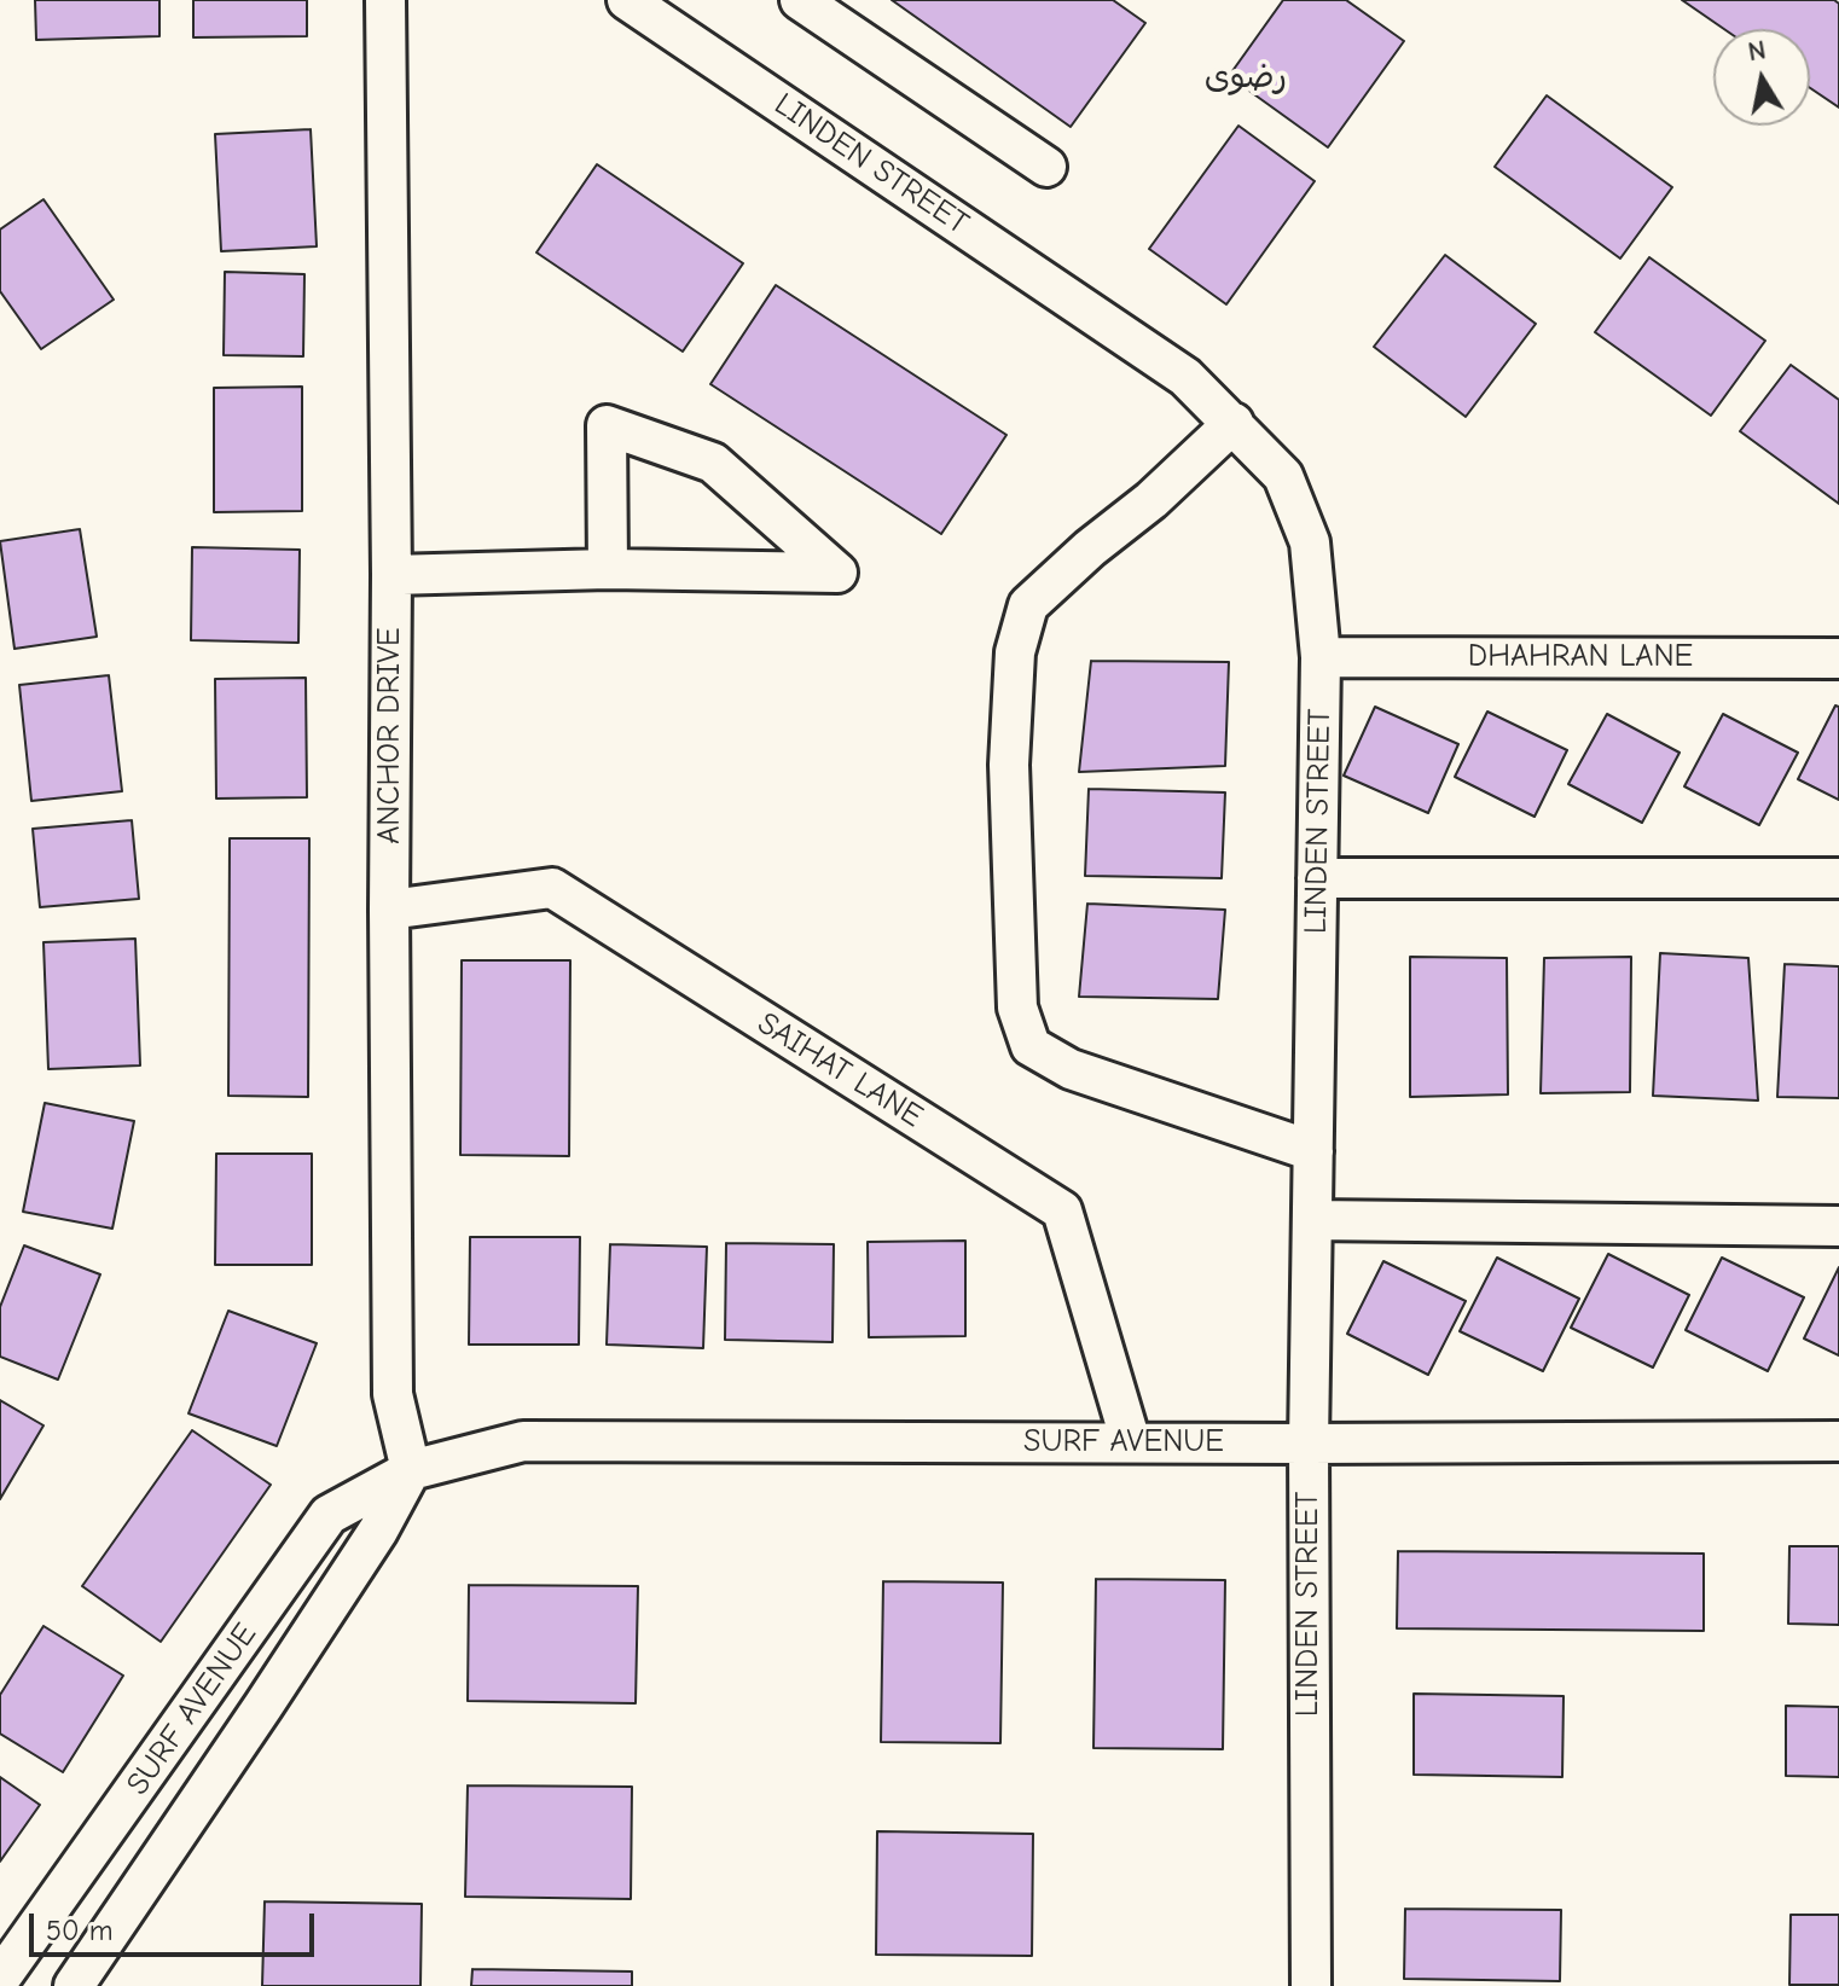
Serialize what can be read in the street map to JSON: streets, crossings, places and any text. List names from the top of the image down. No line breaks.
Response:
{"streets":{"street":["LINDEN STREET","DHAHRAN LANE","ANCHOR DRIVE","SAIHAT LANE","SURF AVENUE"]},"crossings":[["LINDEN STREET","DHAHRAN LANE"],["LINDEN STREET","SURF AVENUE"],["ANCHOR DRIVE","SAIHAT LANE"],["ANCHOR DRIVE","SURF AVENUE"],["SAIHAT LANE","SURF AVENUE"]],"districts":["رضوى"],"scale_bar":"50 m","north":"top"}
